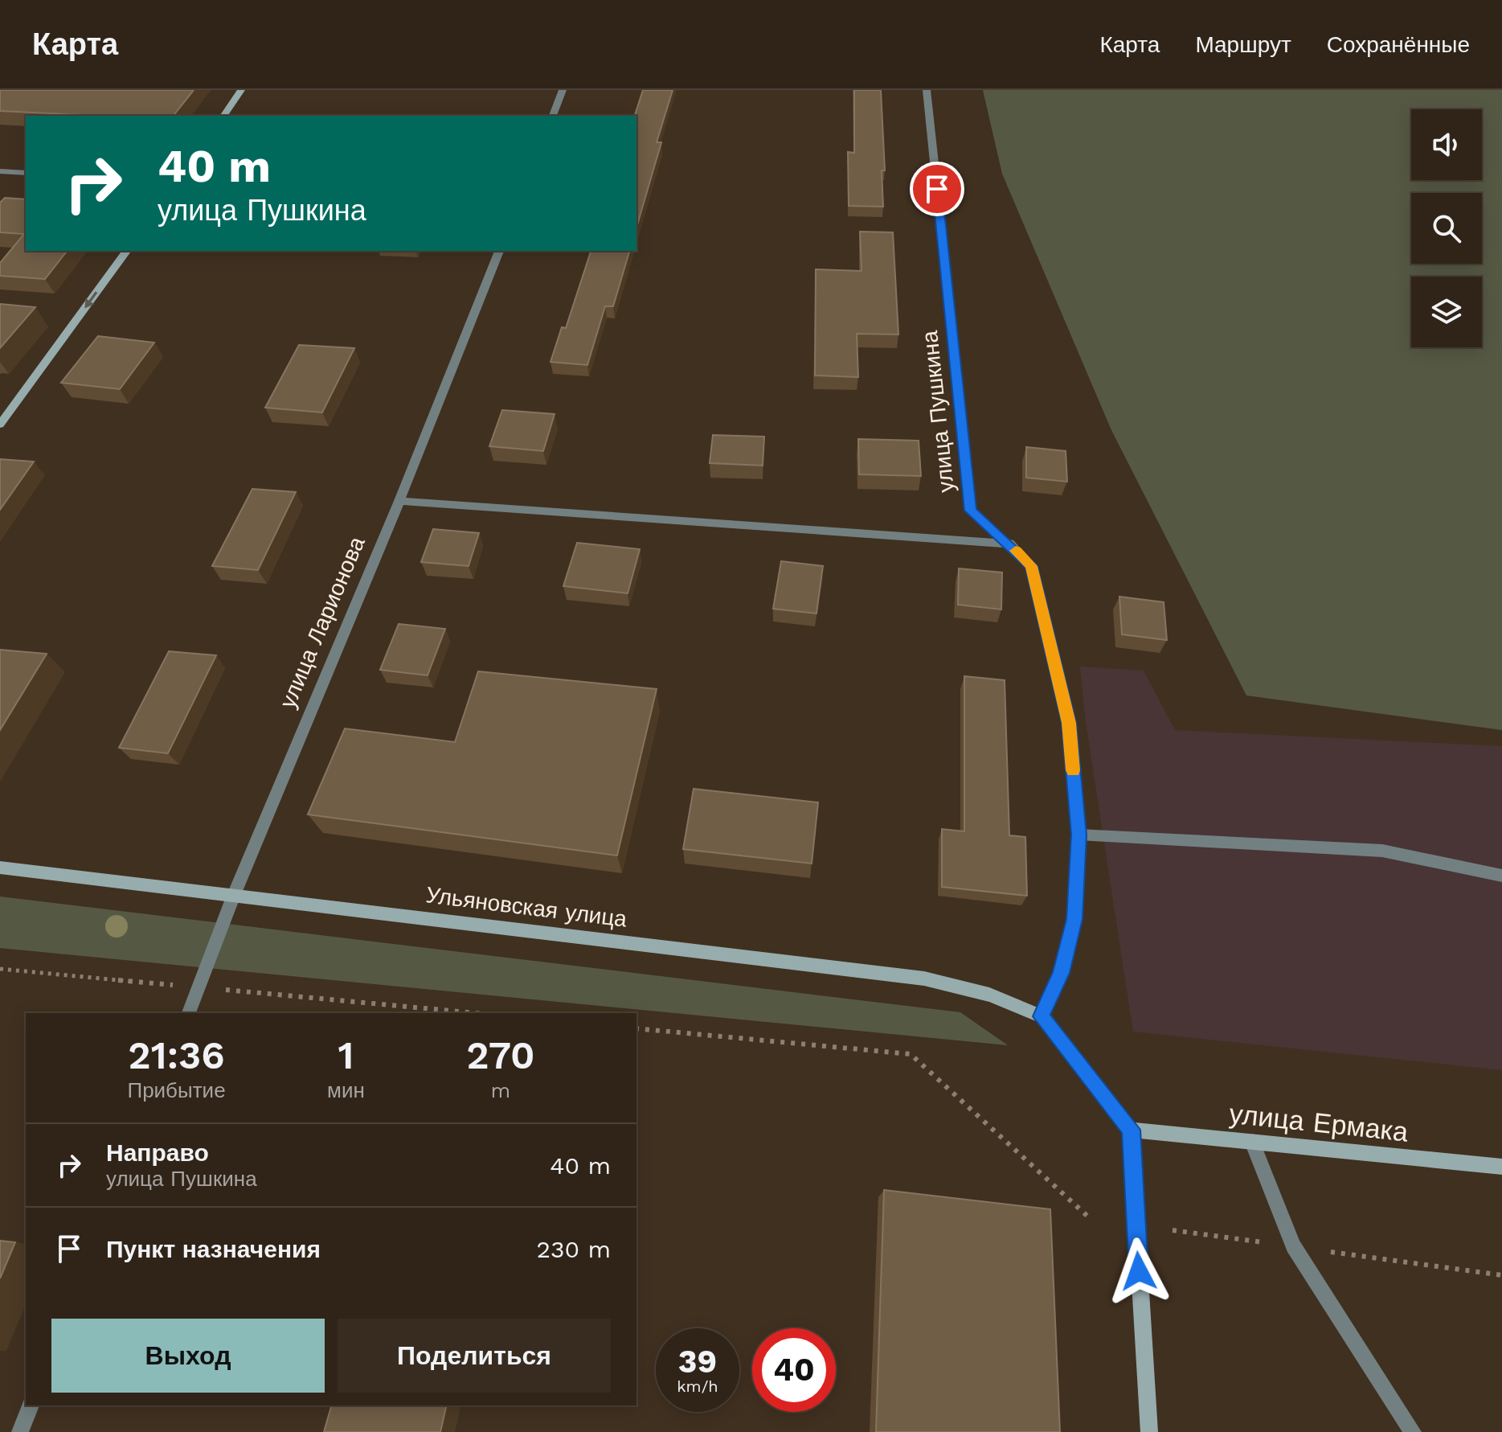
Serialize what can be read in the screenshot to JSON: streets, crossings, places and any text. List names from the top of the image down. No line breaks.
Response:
{"streets":{"street":["улица Пушкина","улица Ларионова","Ульяновская улица","улица Ермака"]},"crossings":[["улица Пушкина","Ульяновская улица"],["улица Ларионова","Ульяновская улица"]],"page":{"header":"Карта","nav":["Карта","Маршрут","Сохранённые"],"turn":["40 m","улица Пушкина"],"eta":["21:36","Прибытие","1","мин","270","m"],"list":[{"name":"Направо","note":"улица Пушкина","value":"40 m"},{"name":"Пункт назначения","value":"230 m"}],"buttons":["Выход","Поделиться"],"speed":"39 km/h","limit":"40"}}
